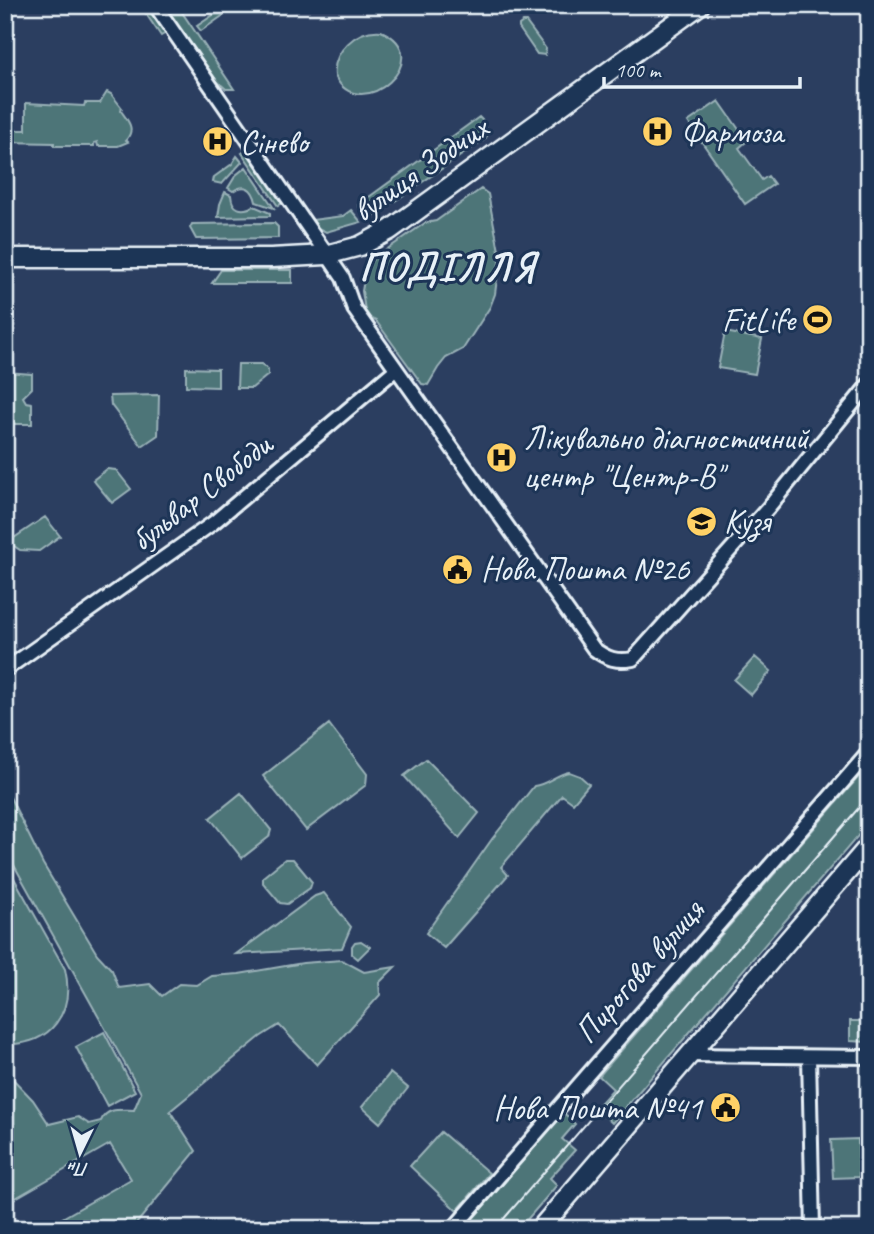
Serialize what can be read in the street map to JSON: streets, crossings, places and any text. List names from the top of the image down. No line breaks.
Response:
{"streets":{"main road":["вулиця Зодчих"],"street":["бульвар Свободи","Пирогова вулиця"]},"districts":["ПОДІЛЛЯ"],"places":{"hospital":["Фармоза","Сінево","Лікувально діагностичний центр \"Центр-В\""],"sports":["FitLife"],"school or university":["Кузя"],"public building":["Нова Пошта №26","Нова Пошта №41"]},"scale_bar":"100 m","north":"bottom"}
